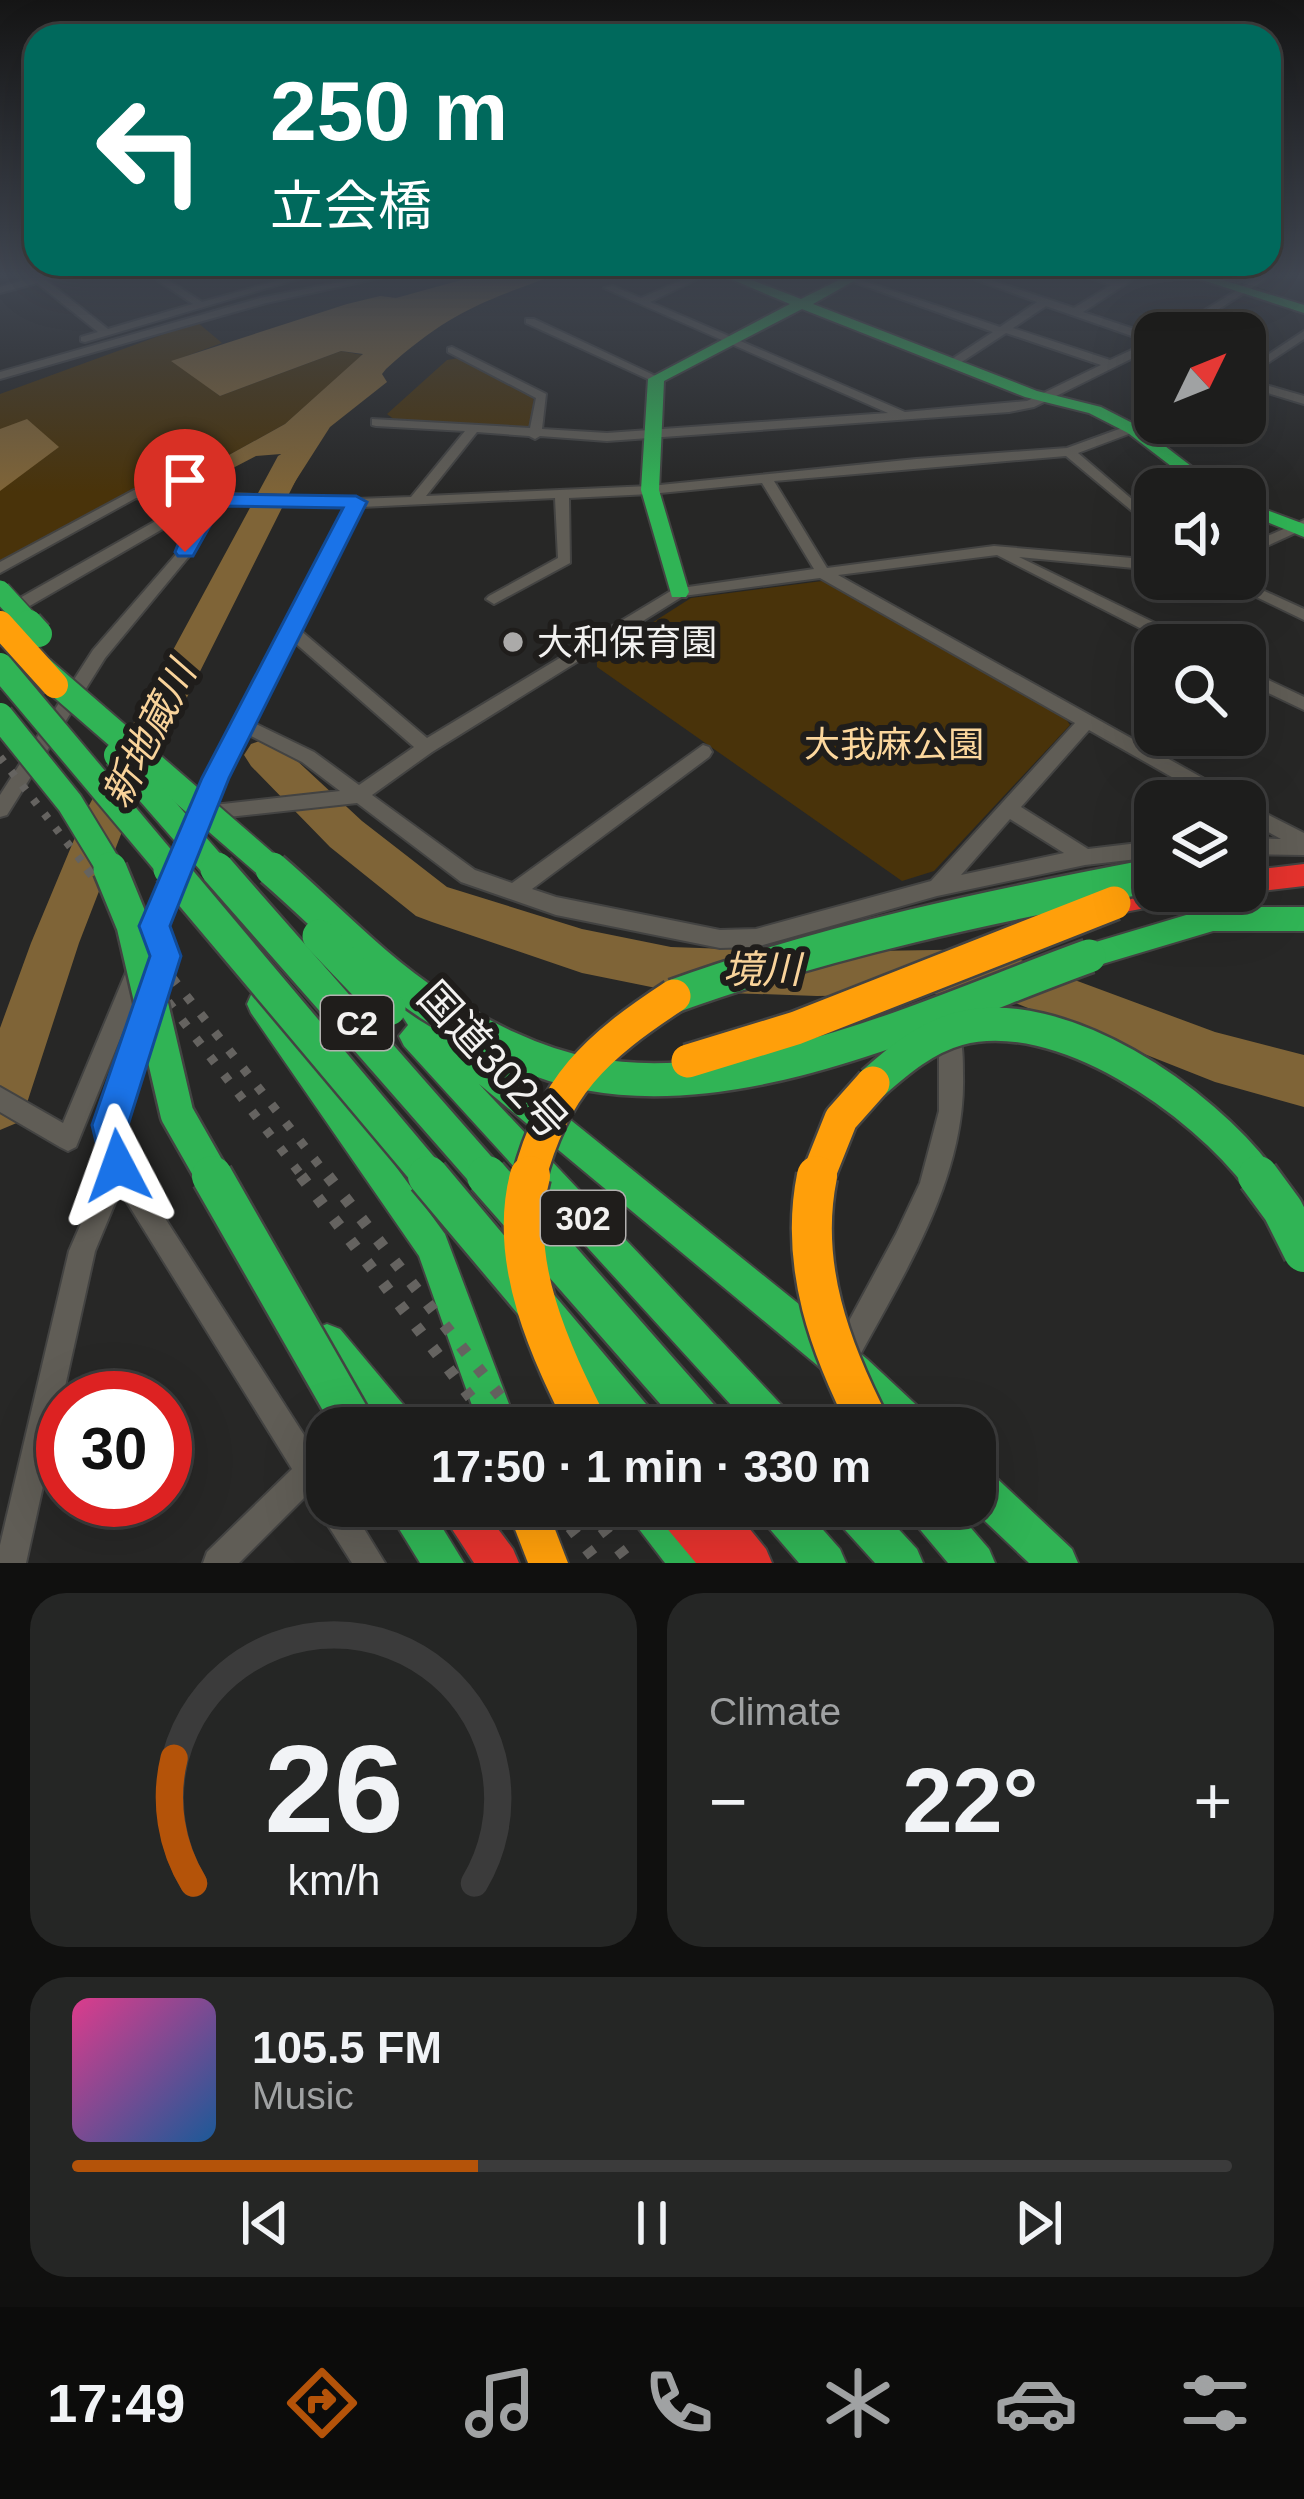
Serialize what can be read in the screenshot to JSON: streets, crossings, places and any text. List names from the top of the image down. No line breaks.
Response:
{"streets":{"main road":["C2","国道302号","302"]},"water":["新地蔵川","境川"],"parks":["大我麻公園"],"places":["大和保育園"],"north":"top right","page":{"turn":["250 m","立会橋"],"limit":"30","trip":"17:50 · 1 min · 330 m","tile":"Climate","heat":["−","22°","+"],"song":["105.5 FM","Music"],"tabs":"17:49","gauge":["26","km/h"]}}
